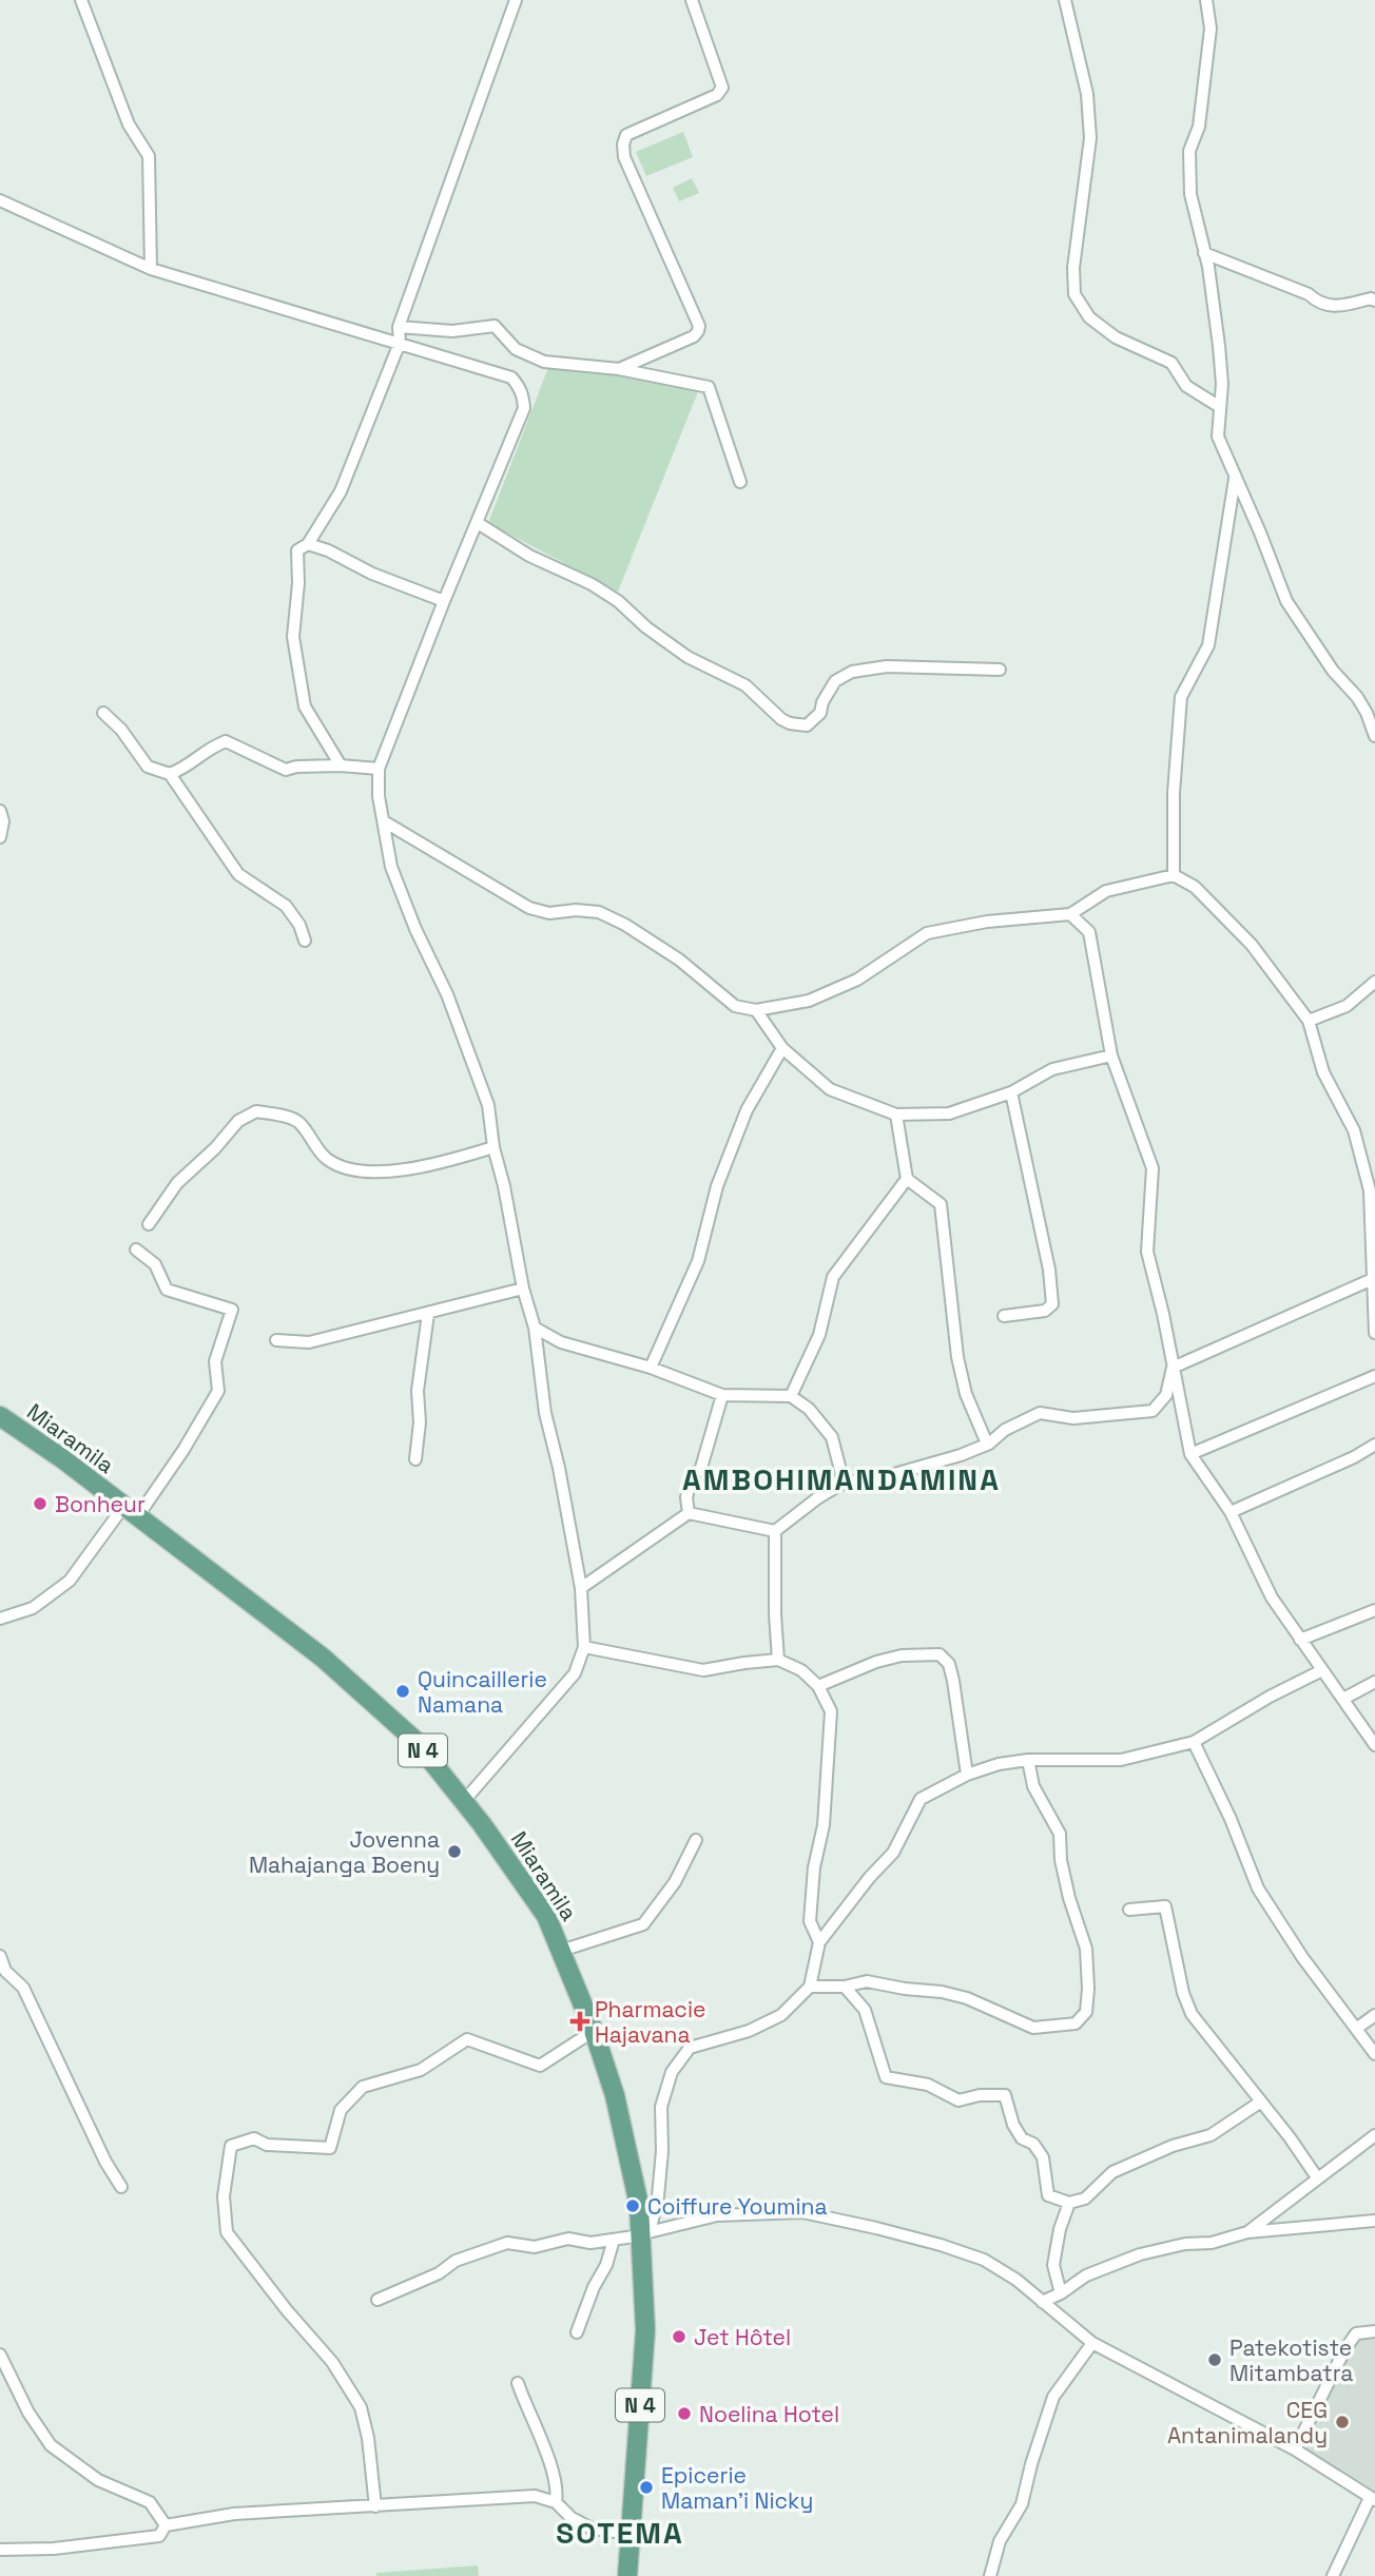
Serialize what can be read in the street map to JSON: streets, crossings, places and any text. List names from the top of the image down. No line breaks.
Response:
{"streets":{"main road":["Miaramila","N 4"]},"districts":["AMBOHIMANDAMINA","SOTEMA"],"places":{"other":["Bonheur","Quincaillerie Namana","Jovenna Mahajanga Boeny","Coiffure Youmina","Jet Hôtel","Patekotiste Mitambatra","Noelina Hotel","CEG Antanimalandy","Epicerie Maman'i Nicky"],"health":["Pharmacie Hajavana"]}}
